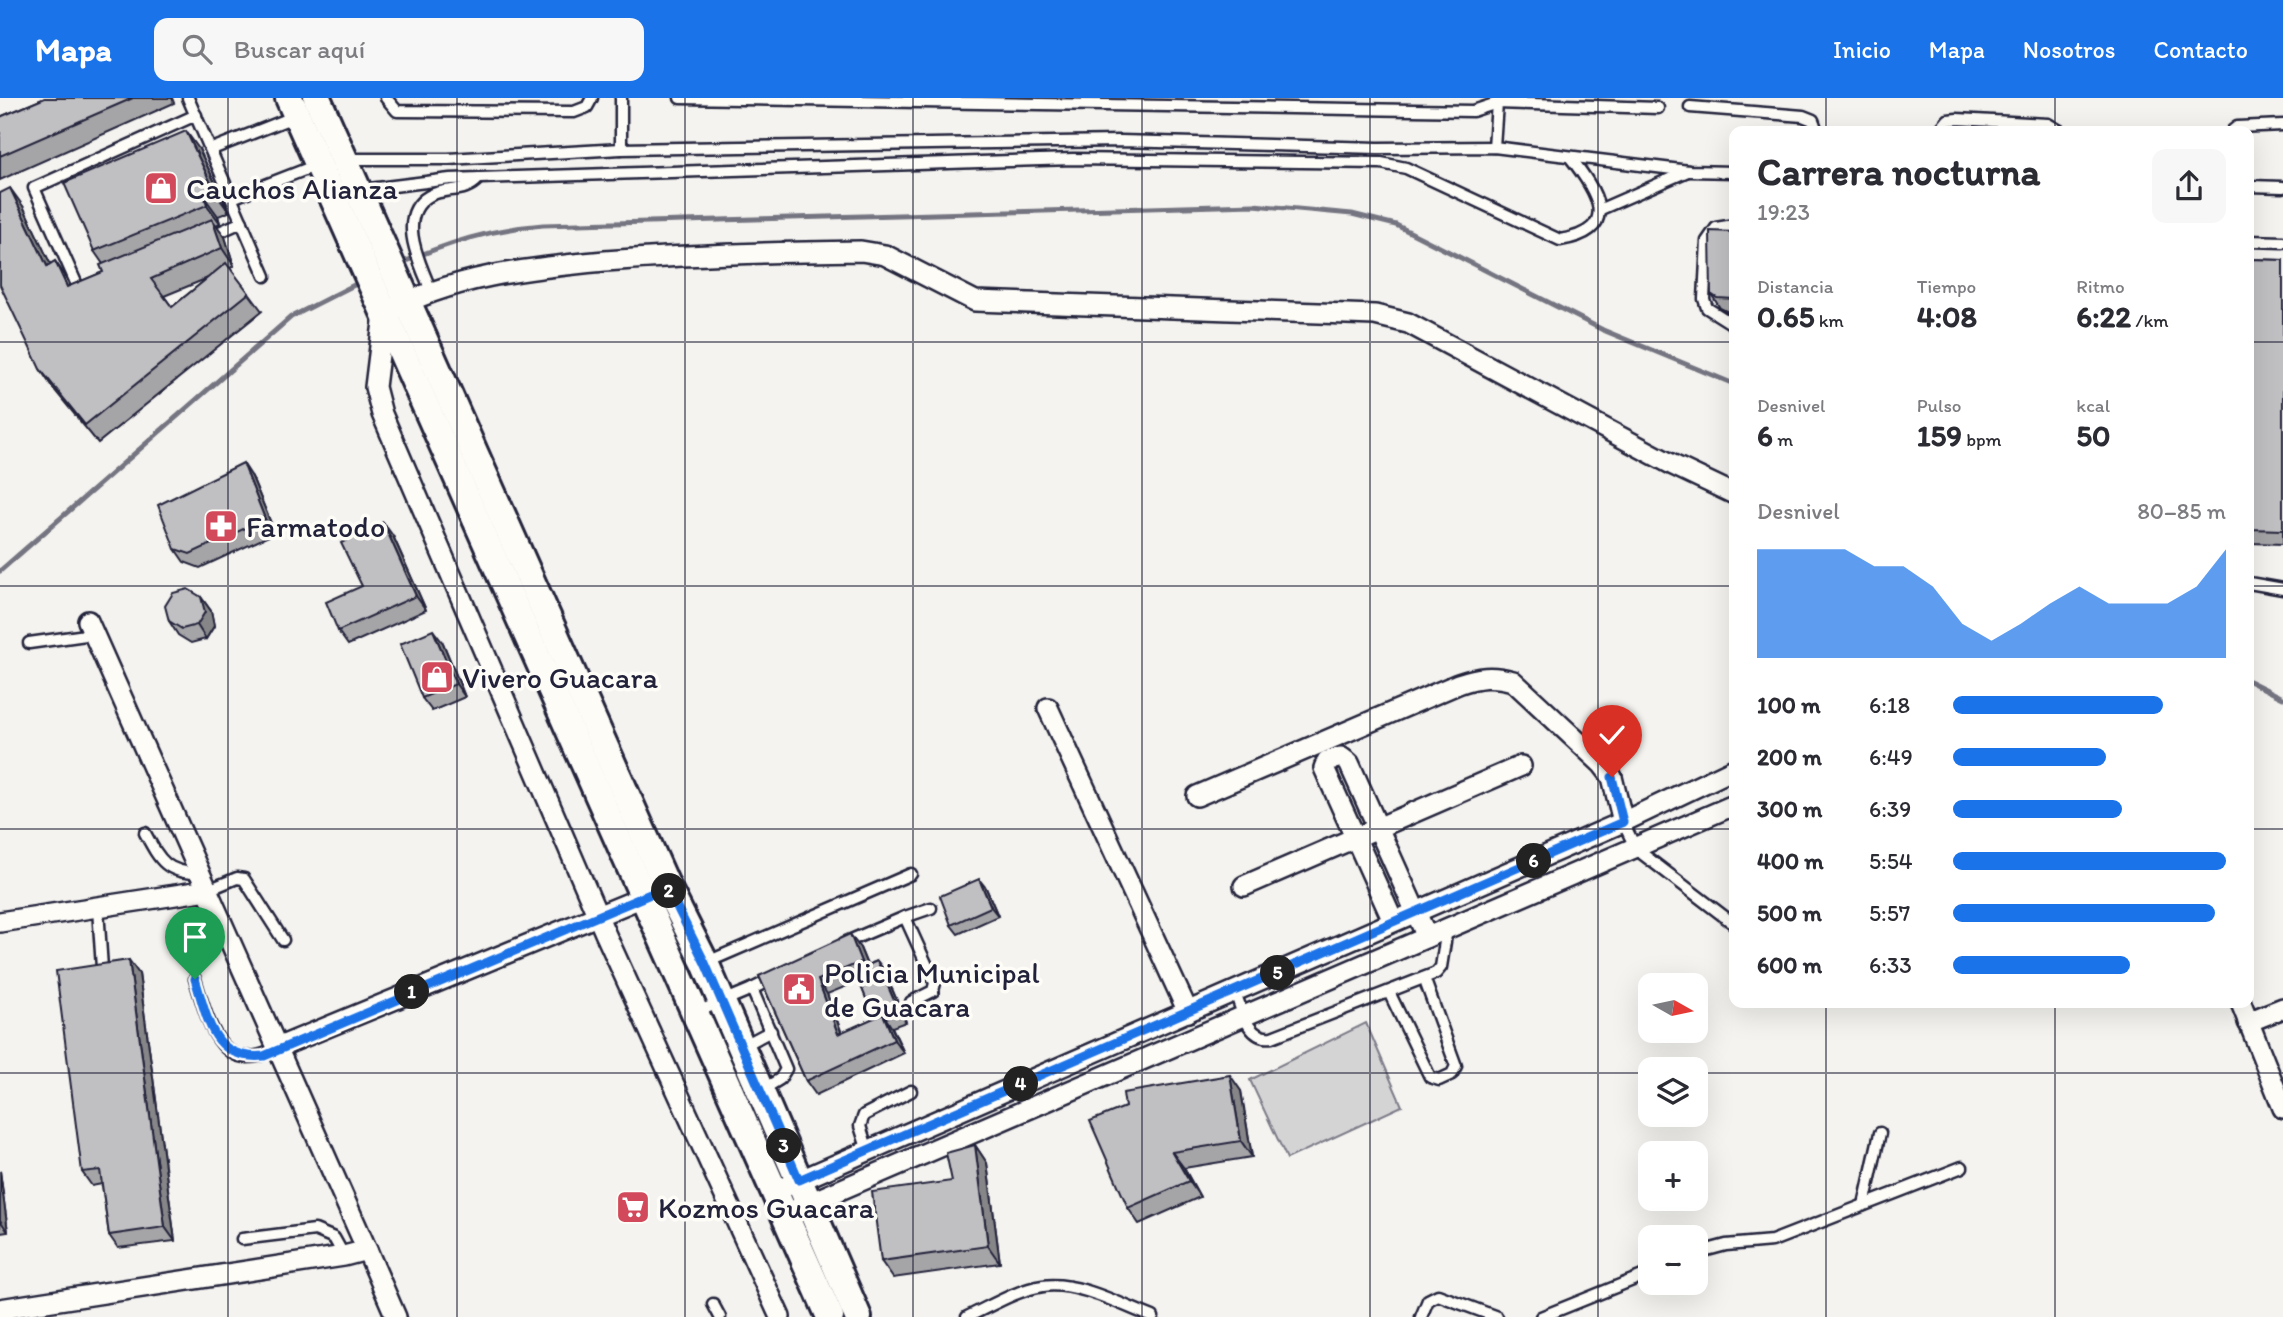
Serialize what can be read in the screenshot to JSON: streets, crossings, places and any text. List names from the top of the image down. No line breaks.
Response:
{"places":{"shop":["Cauchos Alianza","Vivero Guacara"],"pharmacy":["Farmatodo"],"public building":["Policia Municipal de Guacara"],"supermarket":["Kozmos Guacara"]},"north":"right","page":{"header":"Mapa","search":"Buscar aquí","nav":["Inicio","Mapa","Nosotros","Contacto"],"heading":["Carrera nocturna","19:23"],"stats":[["Distancia","0.65 km"],["Tiempo","4:08"],["Ritmo","6:22 /km"],["Desnivel","6 m"],["Pulso","159 bpm"],["kcal","50"]],"chart":["Desnivel","80–85 m"],"list":[{"name":"100 m","note":"6:18"},{"name":"200 m","note":"6:49"},{"name":"300 m","note":"6:39"},{"name":"400 m","note":"5:54"},{"name":"500 m","note":"5:57"},{"name":"600 m","note":"6:33"}],"pins":["6","2","5","1","4","3"],"map_buttons":["+","−"]}}
